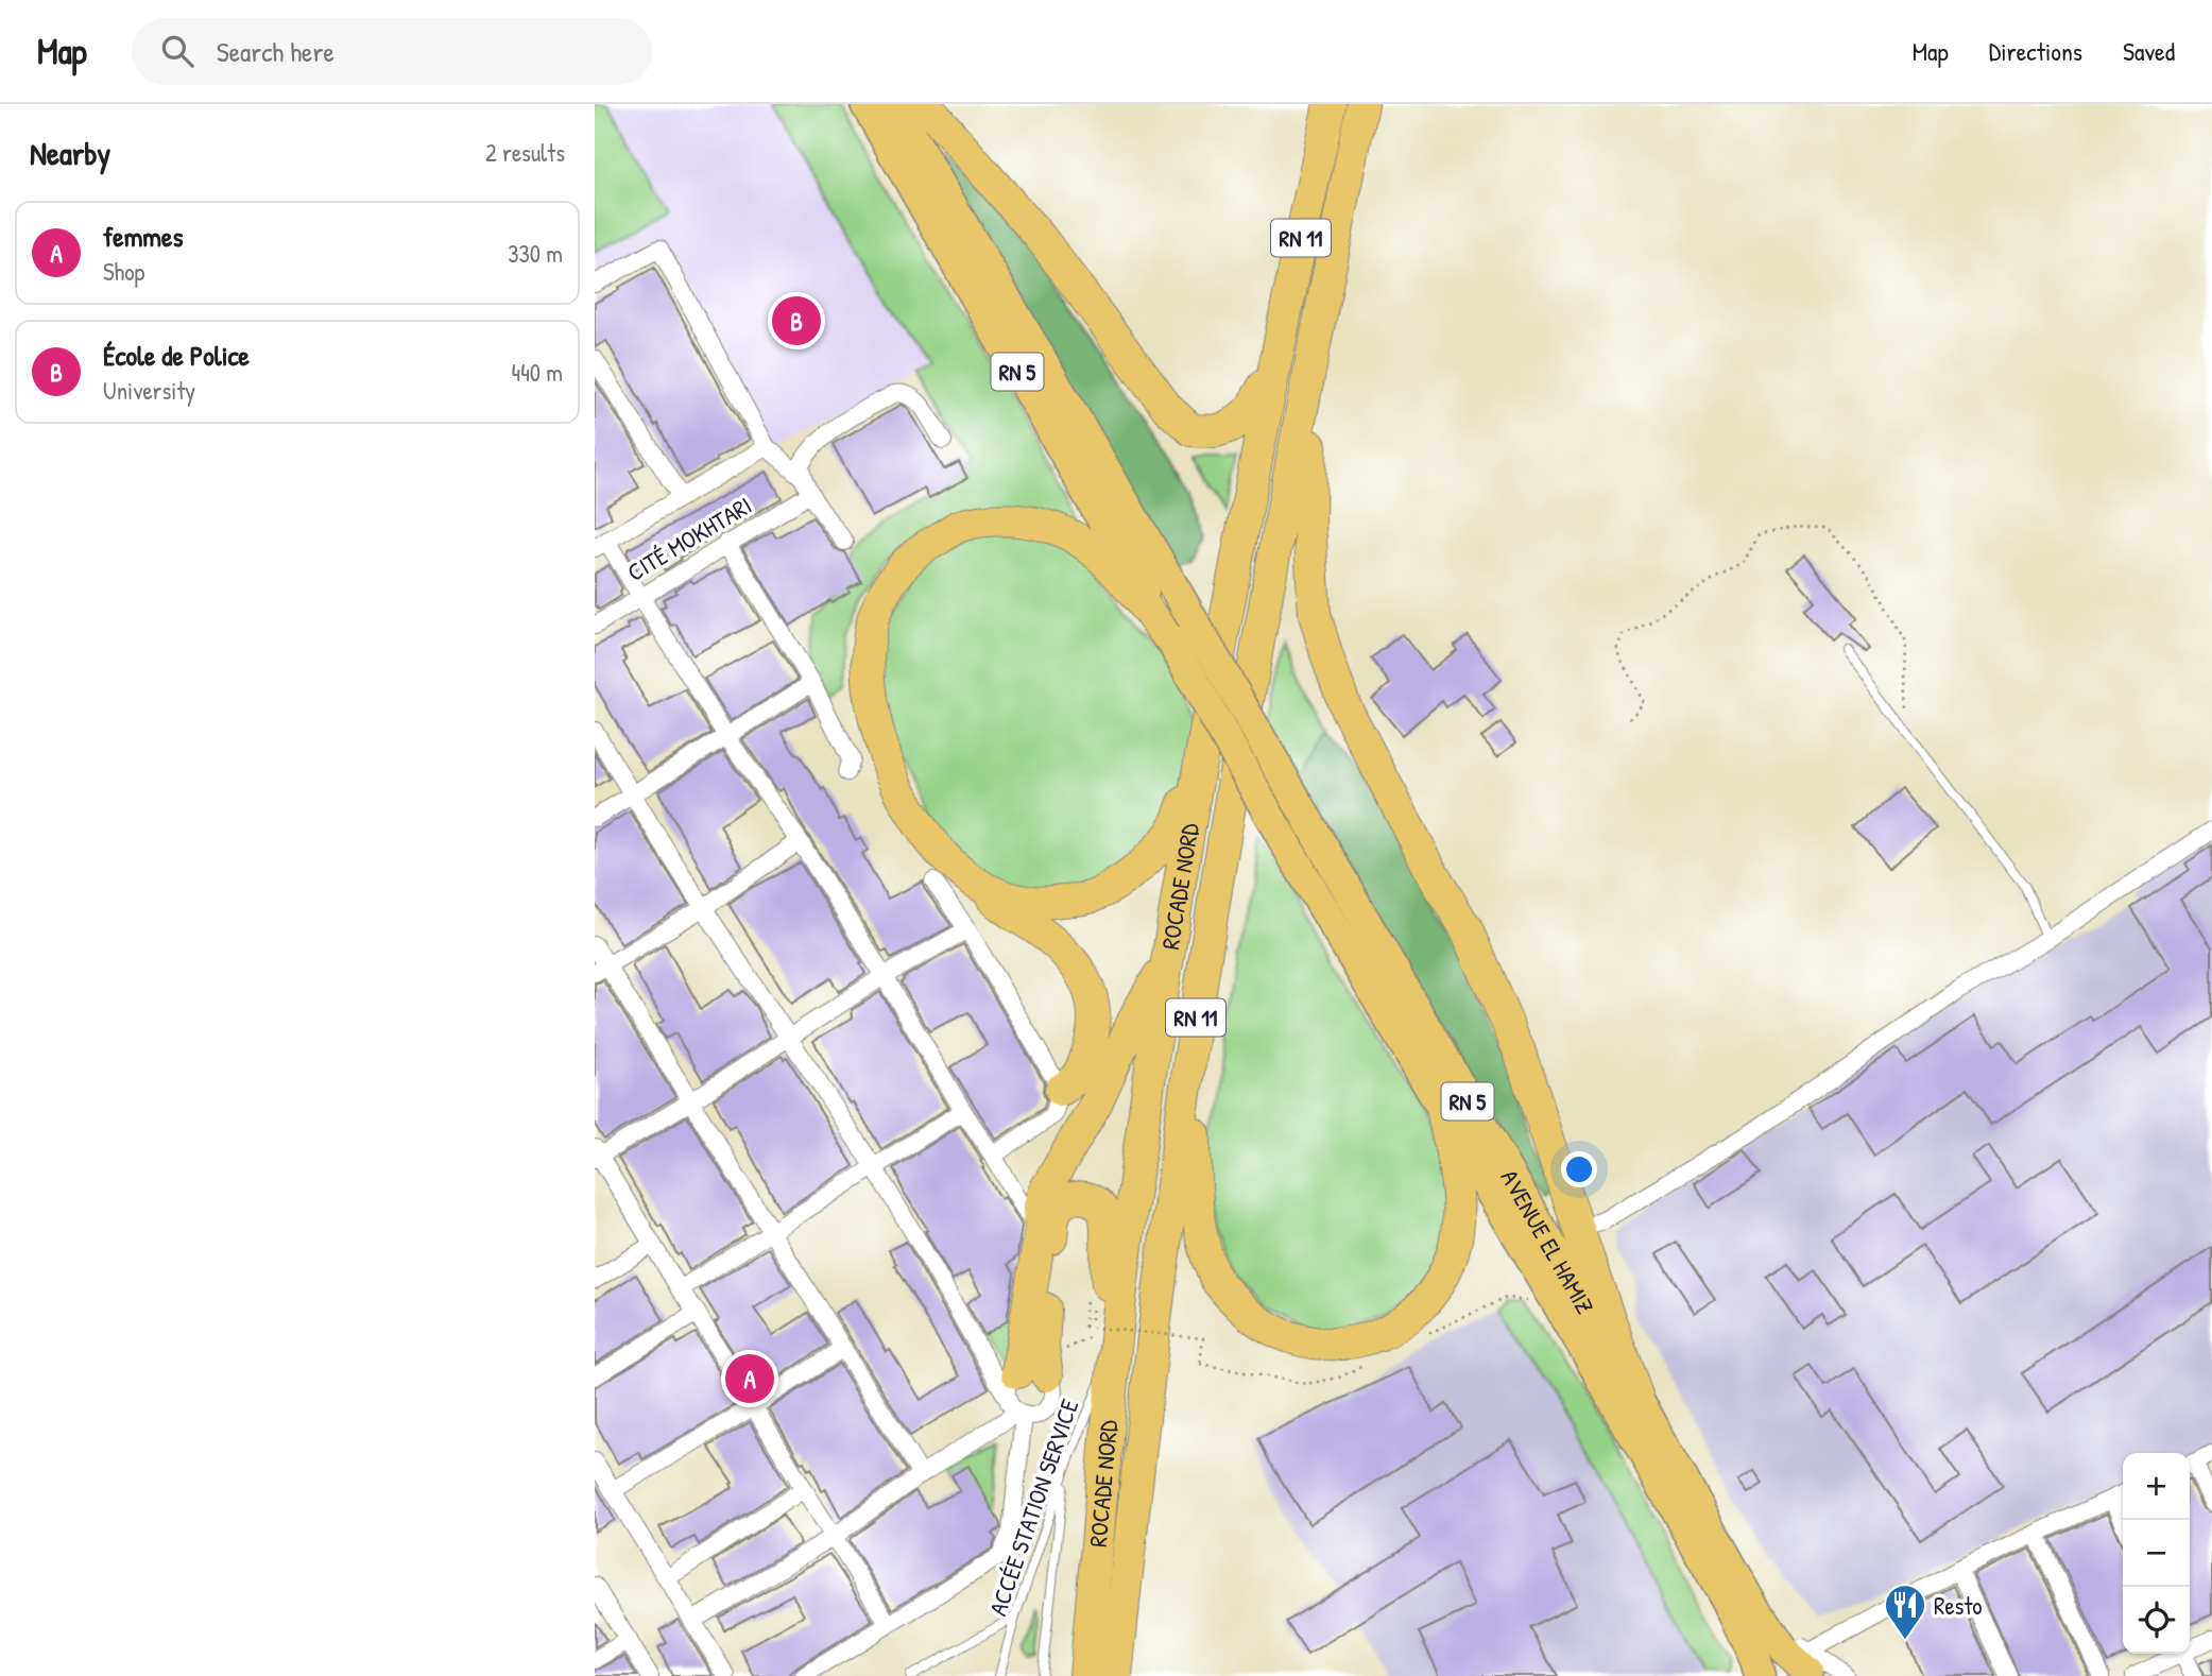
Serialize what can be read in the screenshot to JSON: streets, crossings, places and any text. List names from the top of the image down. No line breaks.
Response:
{"streets":{"highway":["RN 11","RN 5","ROCADE NORD","AVENUE EL HAMIZ"],"street":["CITÉ MOKHTARI"],"lane":["ACCÉE STATION SERVICE"]},"crossings":[["ROCADE NORD","ACCÉE STATION SERVICE"]],"places":{"restaurant":["Resto"]},"page":{"header":"Map","search":"Search here","nav":["Map","Directions","Saved"],"heading":["Nearby","2 results"],"list":[{"mark":"A","name":"femmes","note":"Shop","value":"330 m"},{"mark":"B","name":"École de Police","note":"University","value":"440 m"}],"pins":["B","A"],"map_buttons":["+","−"]}}
